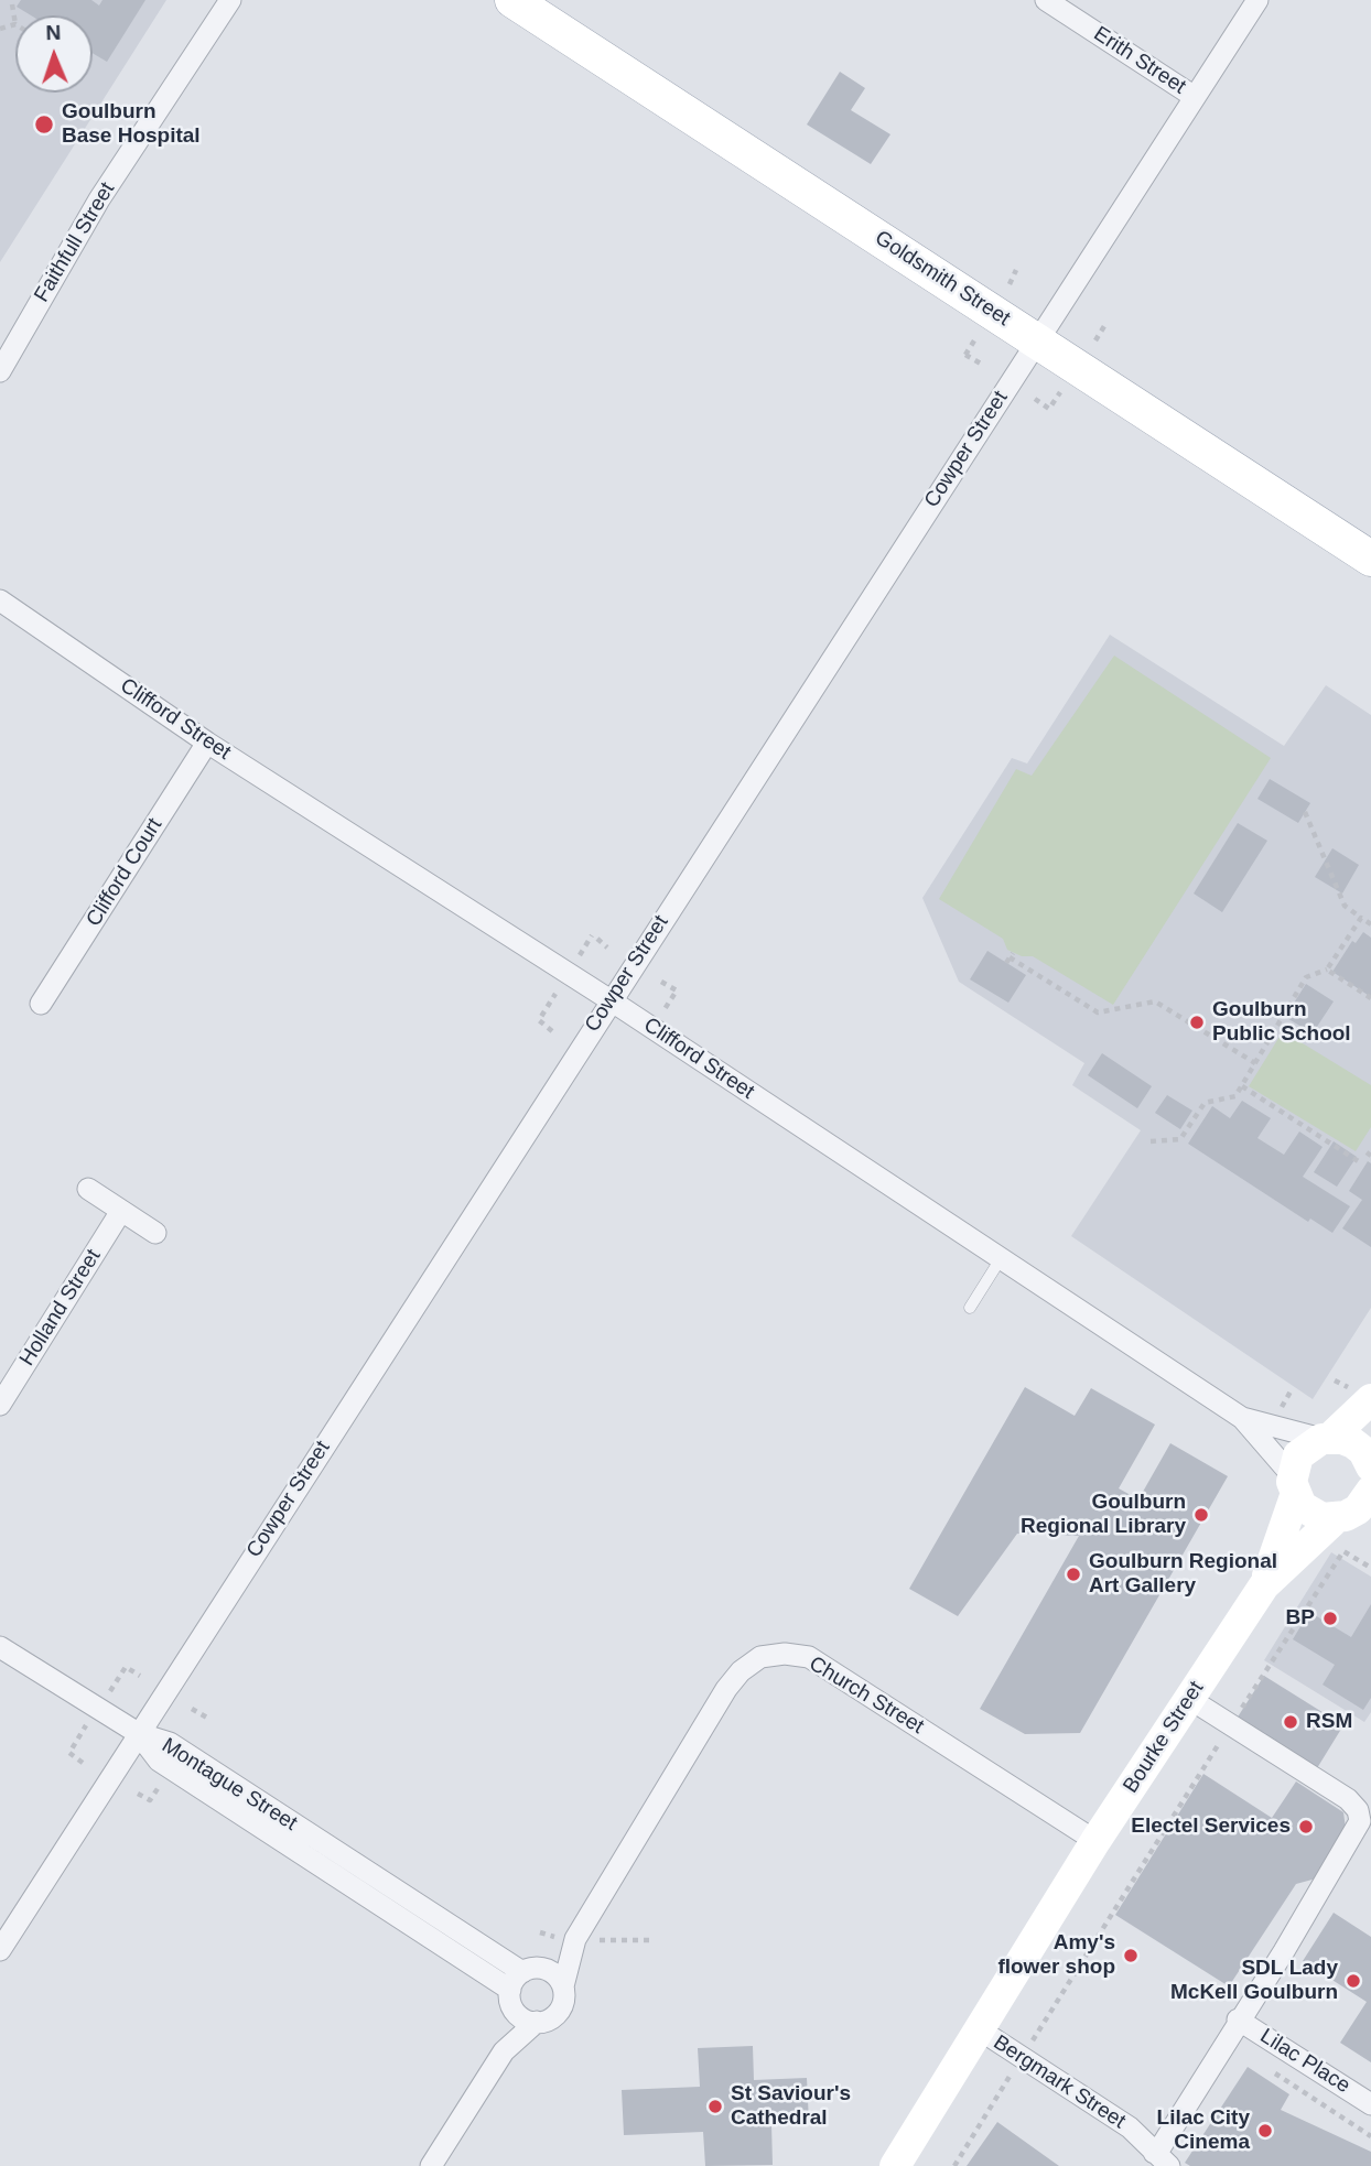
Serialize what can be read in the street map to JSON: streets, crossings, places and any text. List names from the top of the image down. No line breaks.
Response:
{"streets":{"main road":["Goldsmith Street","Bourke Street"],"street":["Erith Street","Faithfull Street","Cowper Street","Clifford Street","Clifford Court","Holland Street","Church Street","Montague Street","Lilac Place","Bergmark Street"]},"crossings":[["Erith Street","Cowper Street"],["Goldsmith Street","Cowper Street"],["Cowper Street","Clifford Street"],["Cowper Street","Montague Street"],["Clifford Street","Clifford Court"],["Clifford Street","Bourke Street"],["Church Street","Bourke Street"],["Church Street","Montague Street"],["Bourke Street","Bergmark Street"]],"places":["Goulburn Base Hospital","Goulburn Public School","Goulburn Regional Library","Goulburn Regional Art Gallery","BP","RSM","Electel Services","Amy's flower shop","SDL Lady McKell Goulburn","St Saviour's Cathedral","Lilac City Cinema"],"north":"top"}
